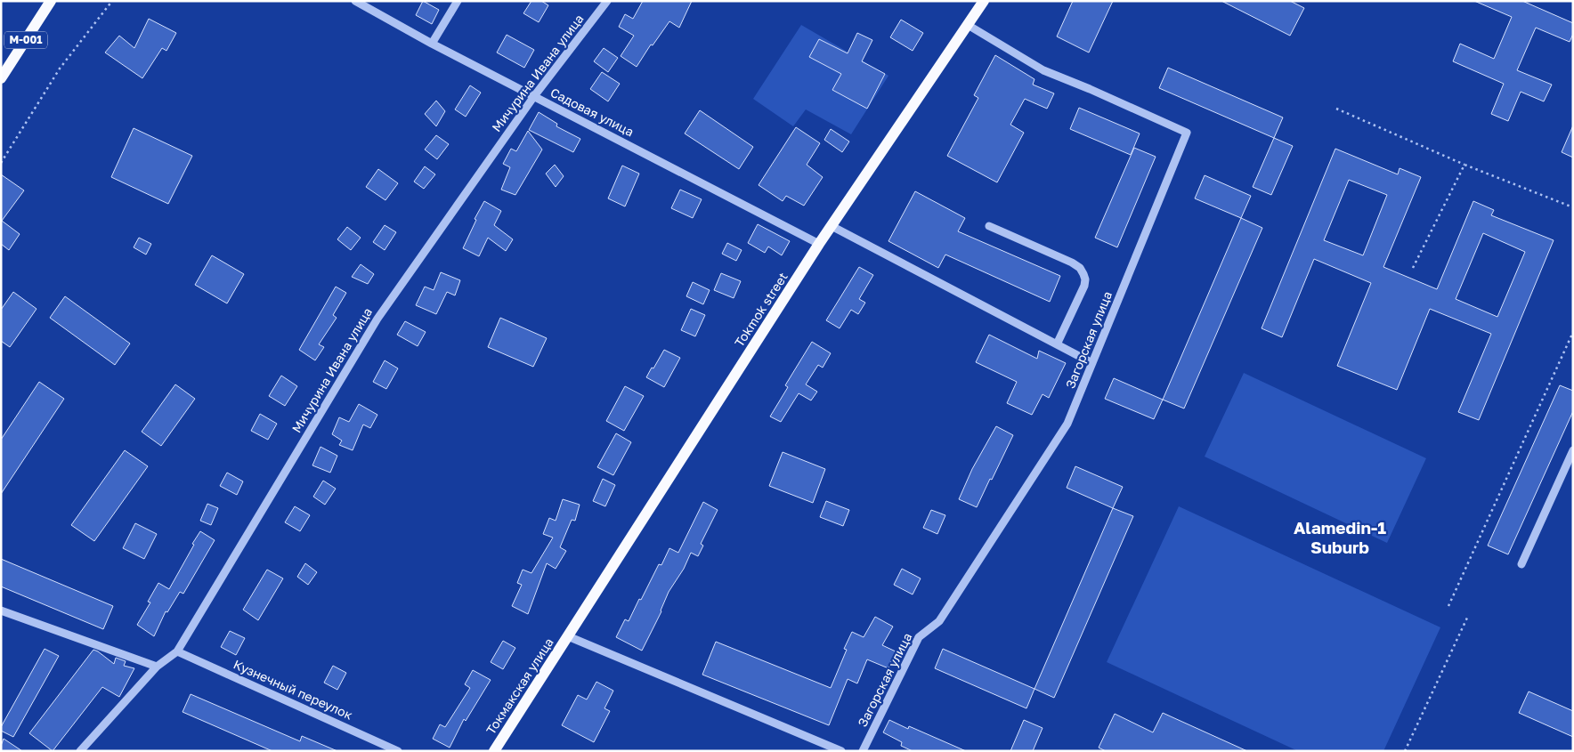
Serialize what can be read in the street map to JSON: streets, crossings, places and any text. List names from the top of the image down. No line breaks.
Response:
{"streets":{"main road":["М-001","Tokmok street","Токмакская улица"],"street":["Мичурина Ивана улица","Садовая улица","Загорская улица","Кузнечный переулок"]},"crossings":[["Мичурина Ивана улица","Садовая улица"],["Мичурина Ивана улица","Кузнечный переулок"],["Садовая улица","Tokmok street"],["Tokmok street","Загорская улица"],["Tokmok street","Токмакская улица"]],"districts":["Alamedin-1 Suburb"]}
